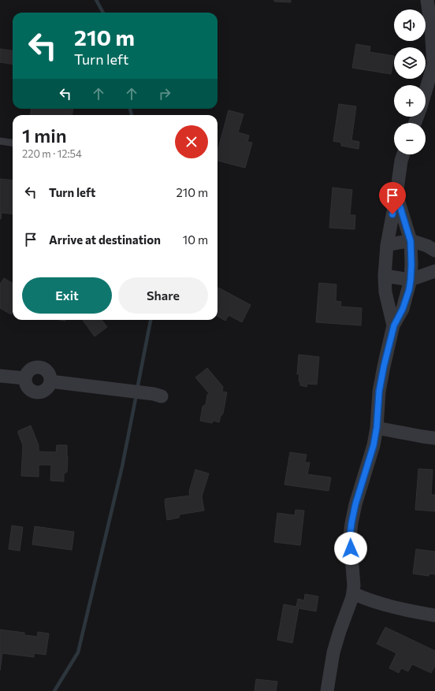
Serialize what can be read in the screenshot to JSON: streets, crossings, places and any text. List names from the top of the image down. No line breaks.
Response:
{"page":{"map_buttons":["+","−"],"turn":["210 m","Turn left"],"heading":["1 min","220 m · 12:54"],"list":[{"name":"Turn left","value":"210 m"},{"name":"Arrive at destination","value":"10 m"}],"buttons":["Exit","Share"]}}
